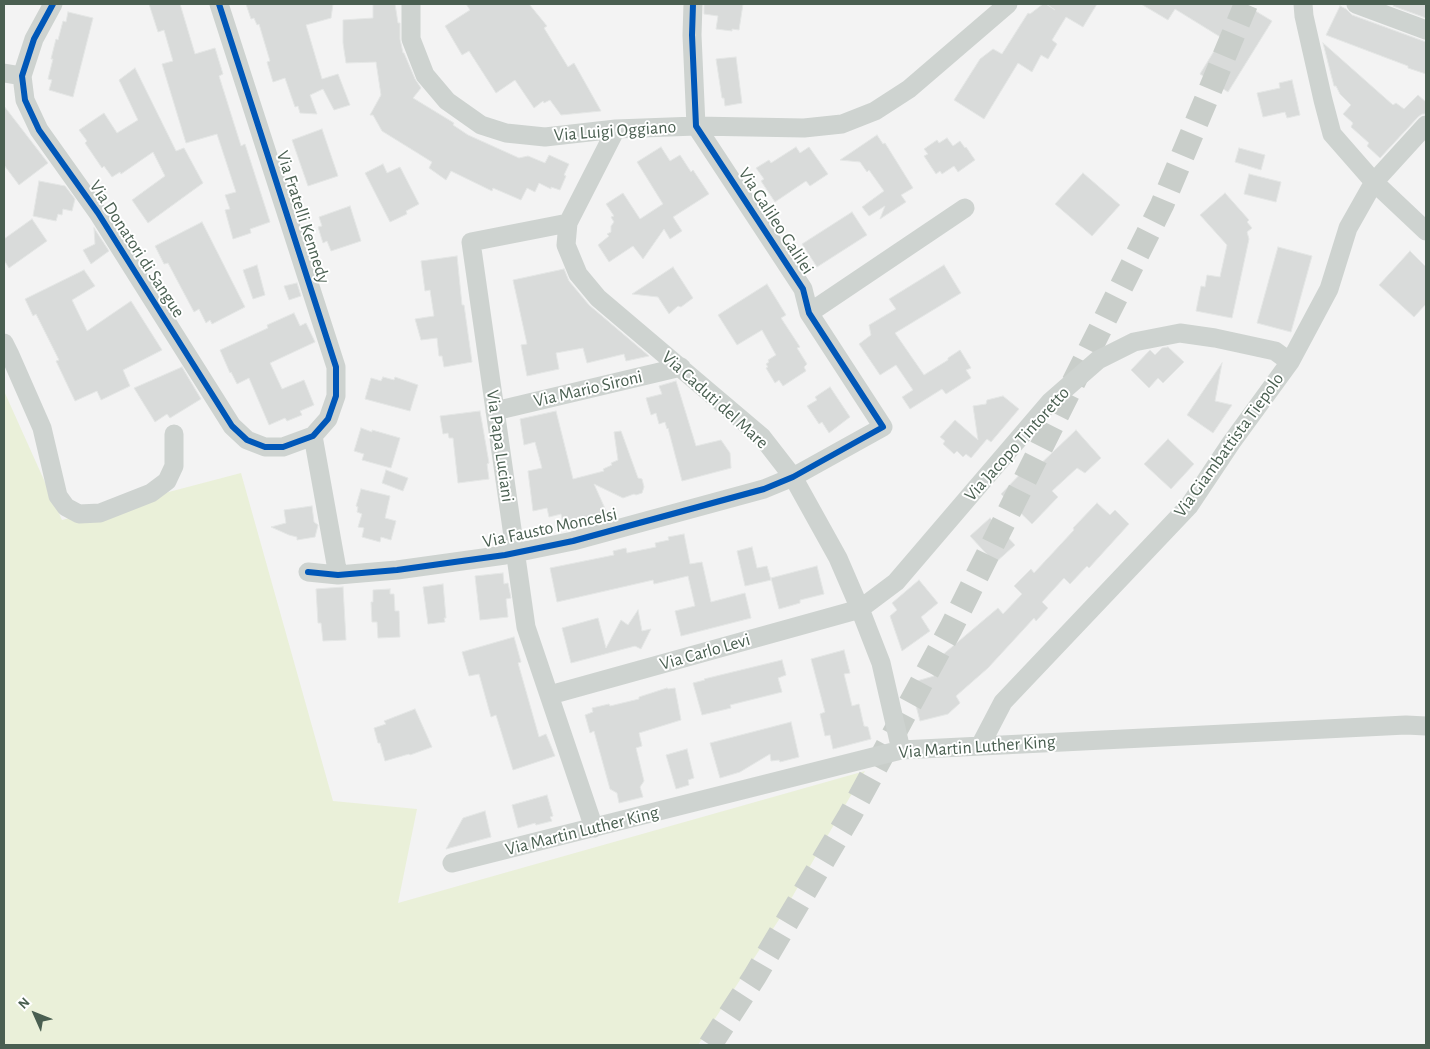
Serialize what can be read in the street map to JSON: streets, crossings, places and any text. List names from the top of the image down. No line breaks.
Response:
{"streets":{"street":["Via Luigi Oggiano","Via Fratelli Kennedy","Via Galileo Galilei","Via Donatori di Sangue","Via Mario Sironi","Via Caduti del Mare","Via Jacopo Tintoretto","Via Giambattista Tiepolo","Via Papa Luciani","Via Fausto Moncelsi","Via Carlo Levi","Via Martin Luther King"]},"crossings":[["Via Luigi Oggiano","Via Galileo Galilei"],["Via Luigi Oggiano","Via Caduti del Mare"],["Via Fratelli Kennedy","Via Donatori di Sangue"],["Via Galileo Galilei","Via Caduti del Mare"],["Via Galileo Galilei","Via Fausto Moncelsi"],["Via Mario Sironi","Via Caduti del Mare"],["Via Mario Sironi","Via Papa Luciani"],["Via Caduti del Mare","Via Jacopo Tintoretto"],["Via Caduti del Mare","Via Papa Luciani"],["Via Caduti del Mare","Via Fausto Moncelsi"],["Via Caduti del Mare","Via Carlo Levi"],["Via Caduti del Mare","Via Martin Luther King"],["Via Jacopo Tintoretto","Via Giambattista Tiepolo"],["Via Jacopo Tintoretto","Via Carlo Levi"],["Via Giambattista Tiepolo","Via Martin Luther King"],["Via Papa Luciani","Via Fausto Moncelsi"],["Via Papa Luciani","Via Carlo Levi"],["Via Papa Luciani","Via Martin Luther King"]],"north":"top left"}
